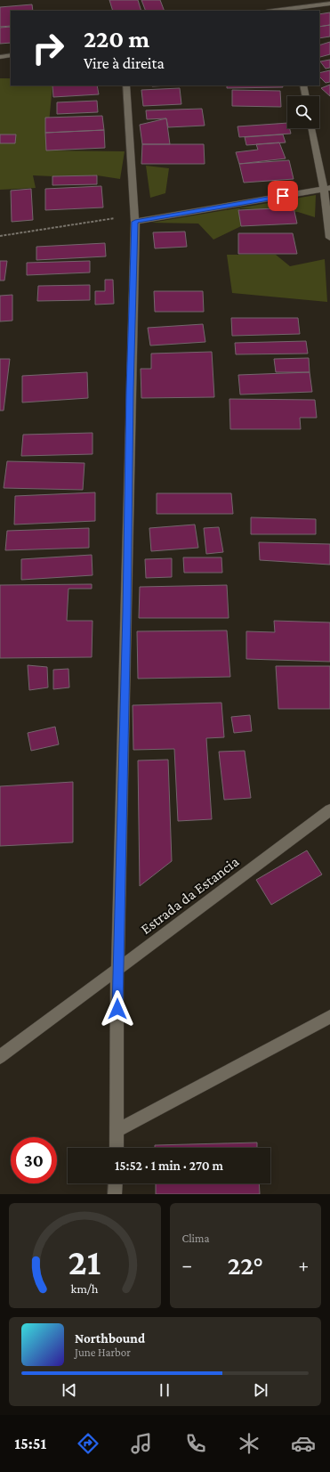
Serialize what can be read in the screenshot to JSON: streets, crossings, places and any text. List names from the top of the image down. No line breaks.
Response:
{"streets":{"street":["Estrada da Estancia"]},"page":{"turn":["220 m","Vire à direita"],"limit":"30","trip":"15:52 · 1 min · 270 m","tile":"Clima","heat":["−","22°","+"],"song":["Northbound","June Harbor"],"tabs":"15:51","gauge":["21","km/h"]}}
